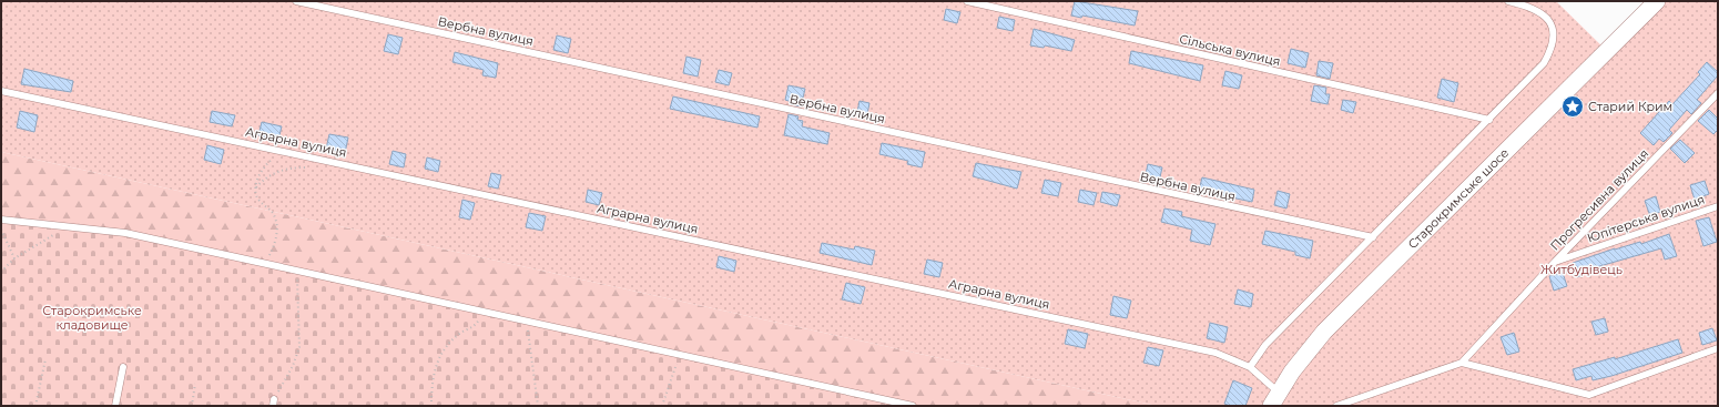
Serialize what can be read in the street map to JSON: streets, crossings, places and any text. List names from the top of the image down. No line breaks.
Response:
{"streets":{"street":["Старокримське шосе"],"lane":["Вербна вулиця","Сільська вулиця","Аграрна вулиця","Прогресивна вулиця","Юпітерська вулиця"]},"crossings":[["Аграрна вулиця","Старокримське шосе"],["Прогресивна вулиця","Юпітерська вулиця"]],"parks":["Житбудівець","Старокримське кладовище"],"places":{"place":["Старий Крим"]}}
